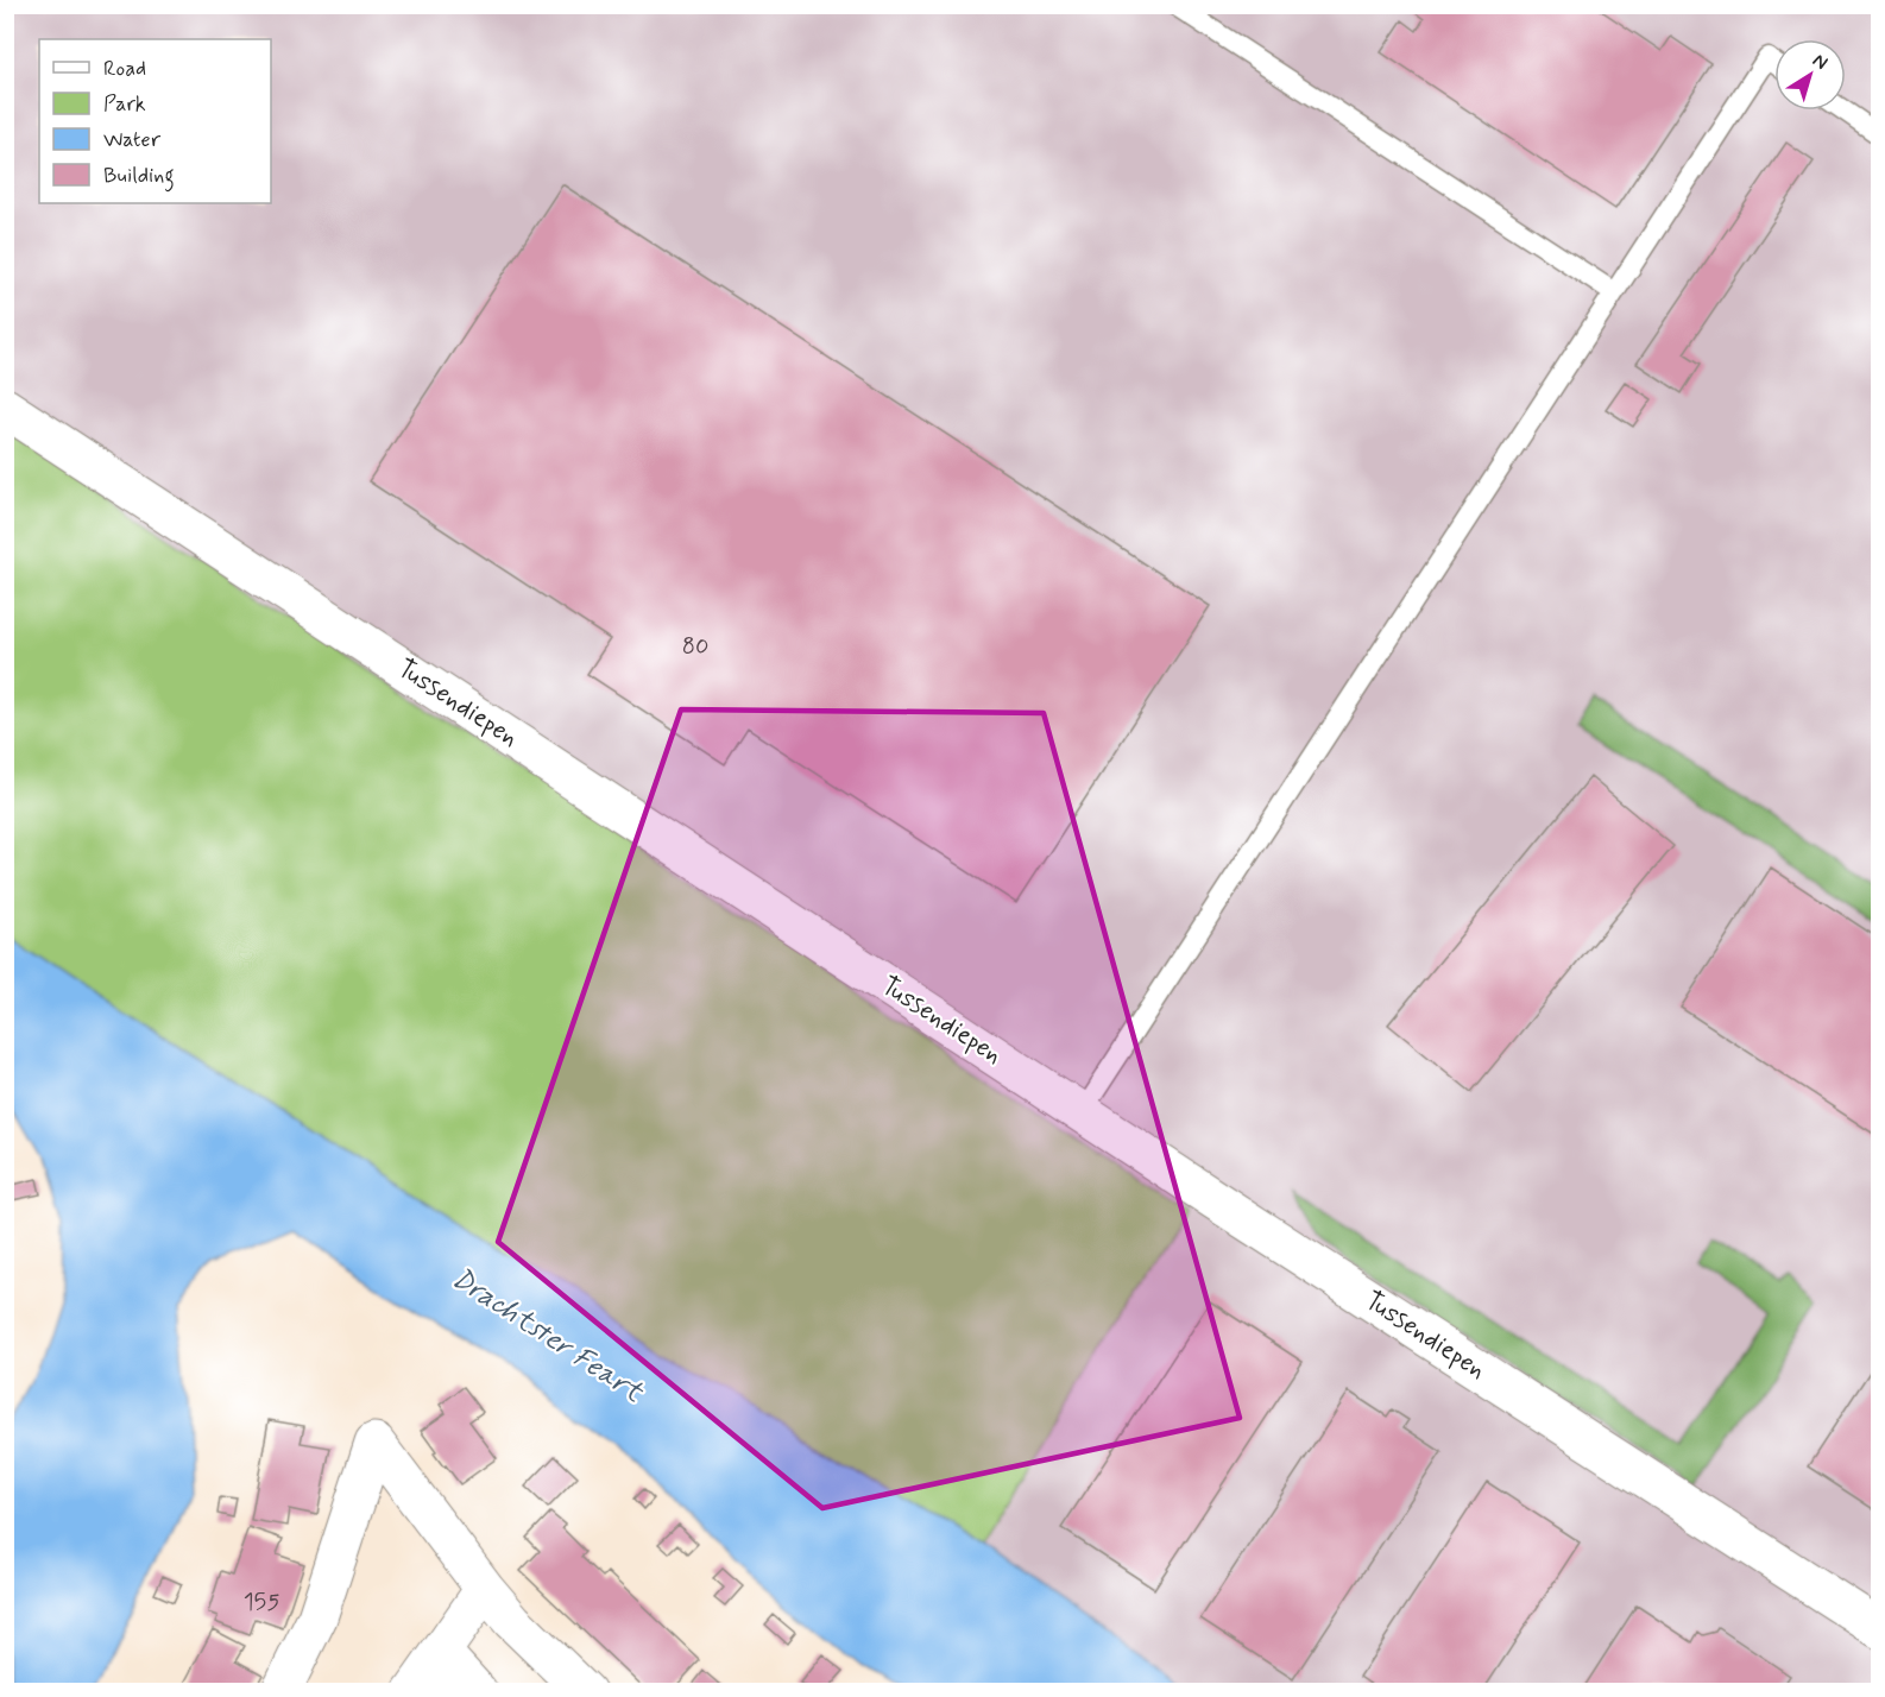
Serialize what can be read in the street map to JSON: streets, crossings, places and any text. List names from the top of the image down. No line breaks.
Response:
{"streets":{"street":["Tussendiepen"]},"water":["Drachtster Feart"],"house_numbers":["80","155"],"legend":["Road","Park","Water","Building"],"north":"top right"}
